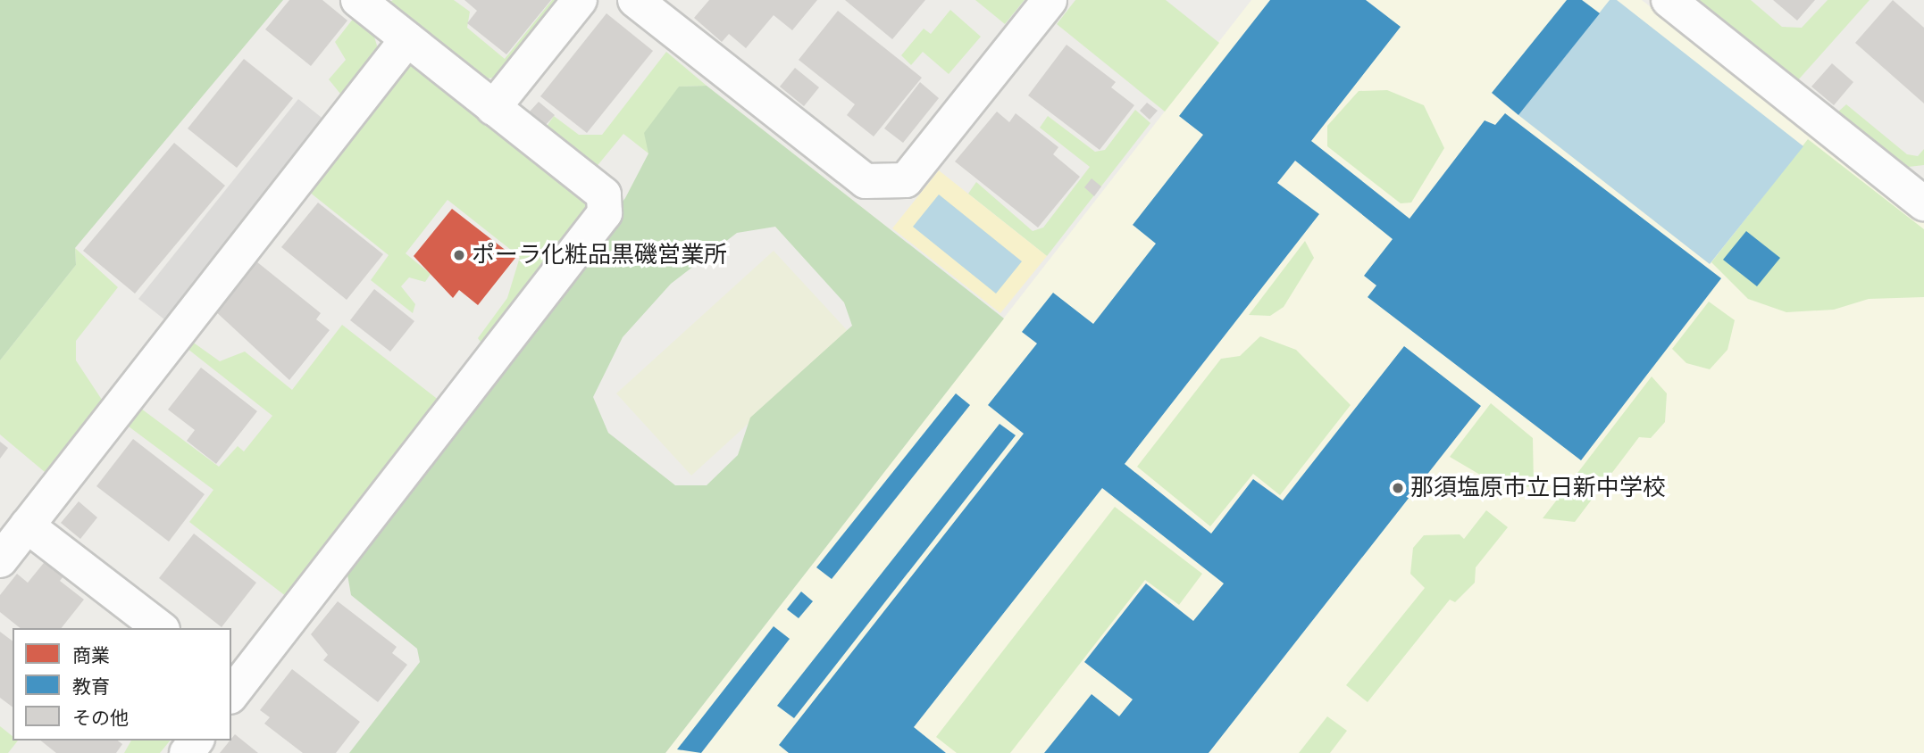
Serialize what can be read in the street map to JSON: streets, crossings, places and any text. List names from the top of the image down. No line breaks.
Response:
{"places":["ポーラ化粧品黒磯営業所","那須塩原市立日新中学校"],"legend":["商業","教育","その他"]}
